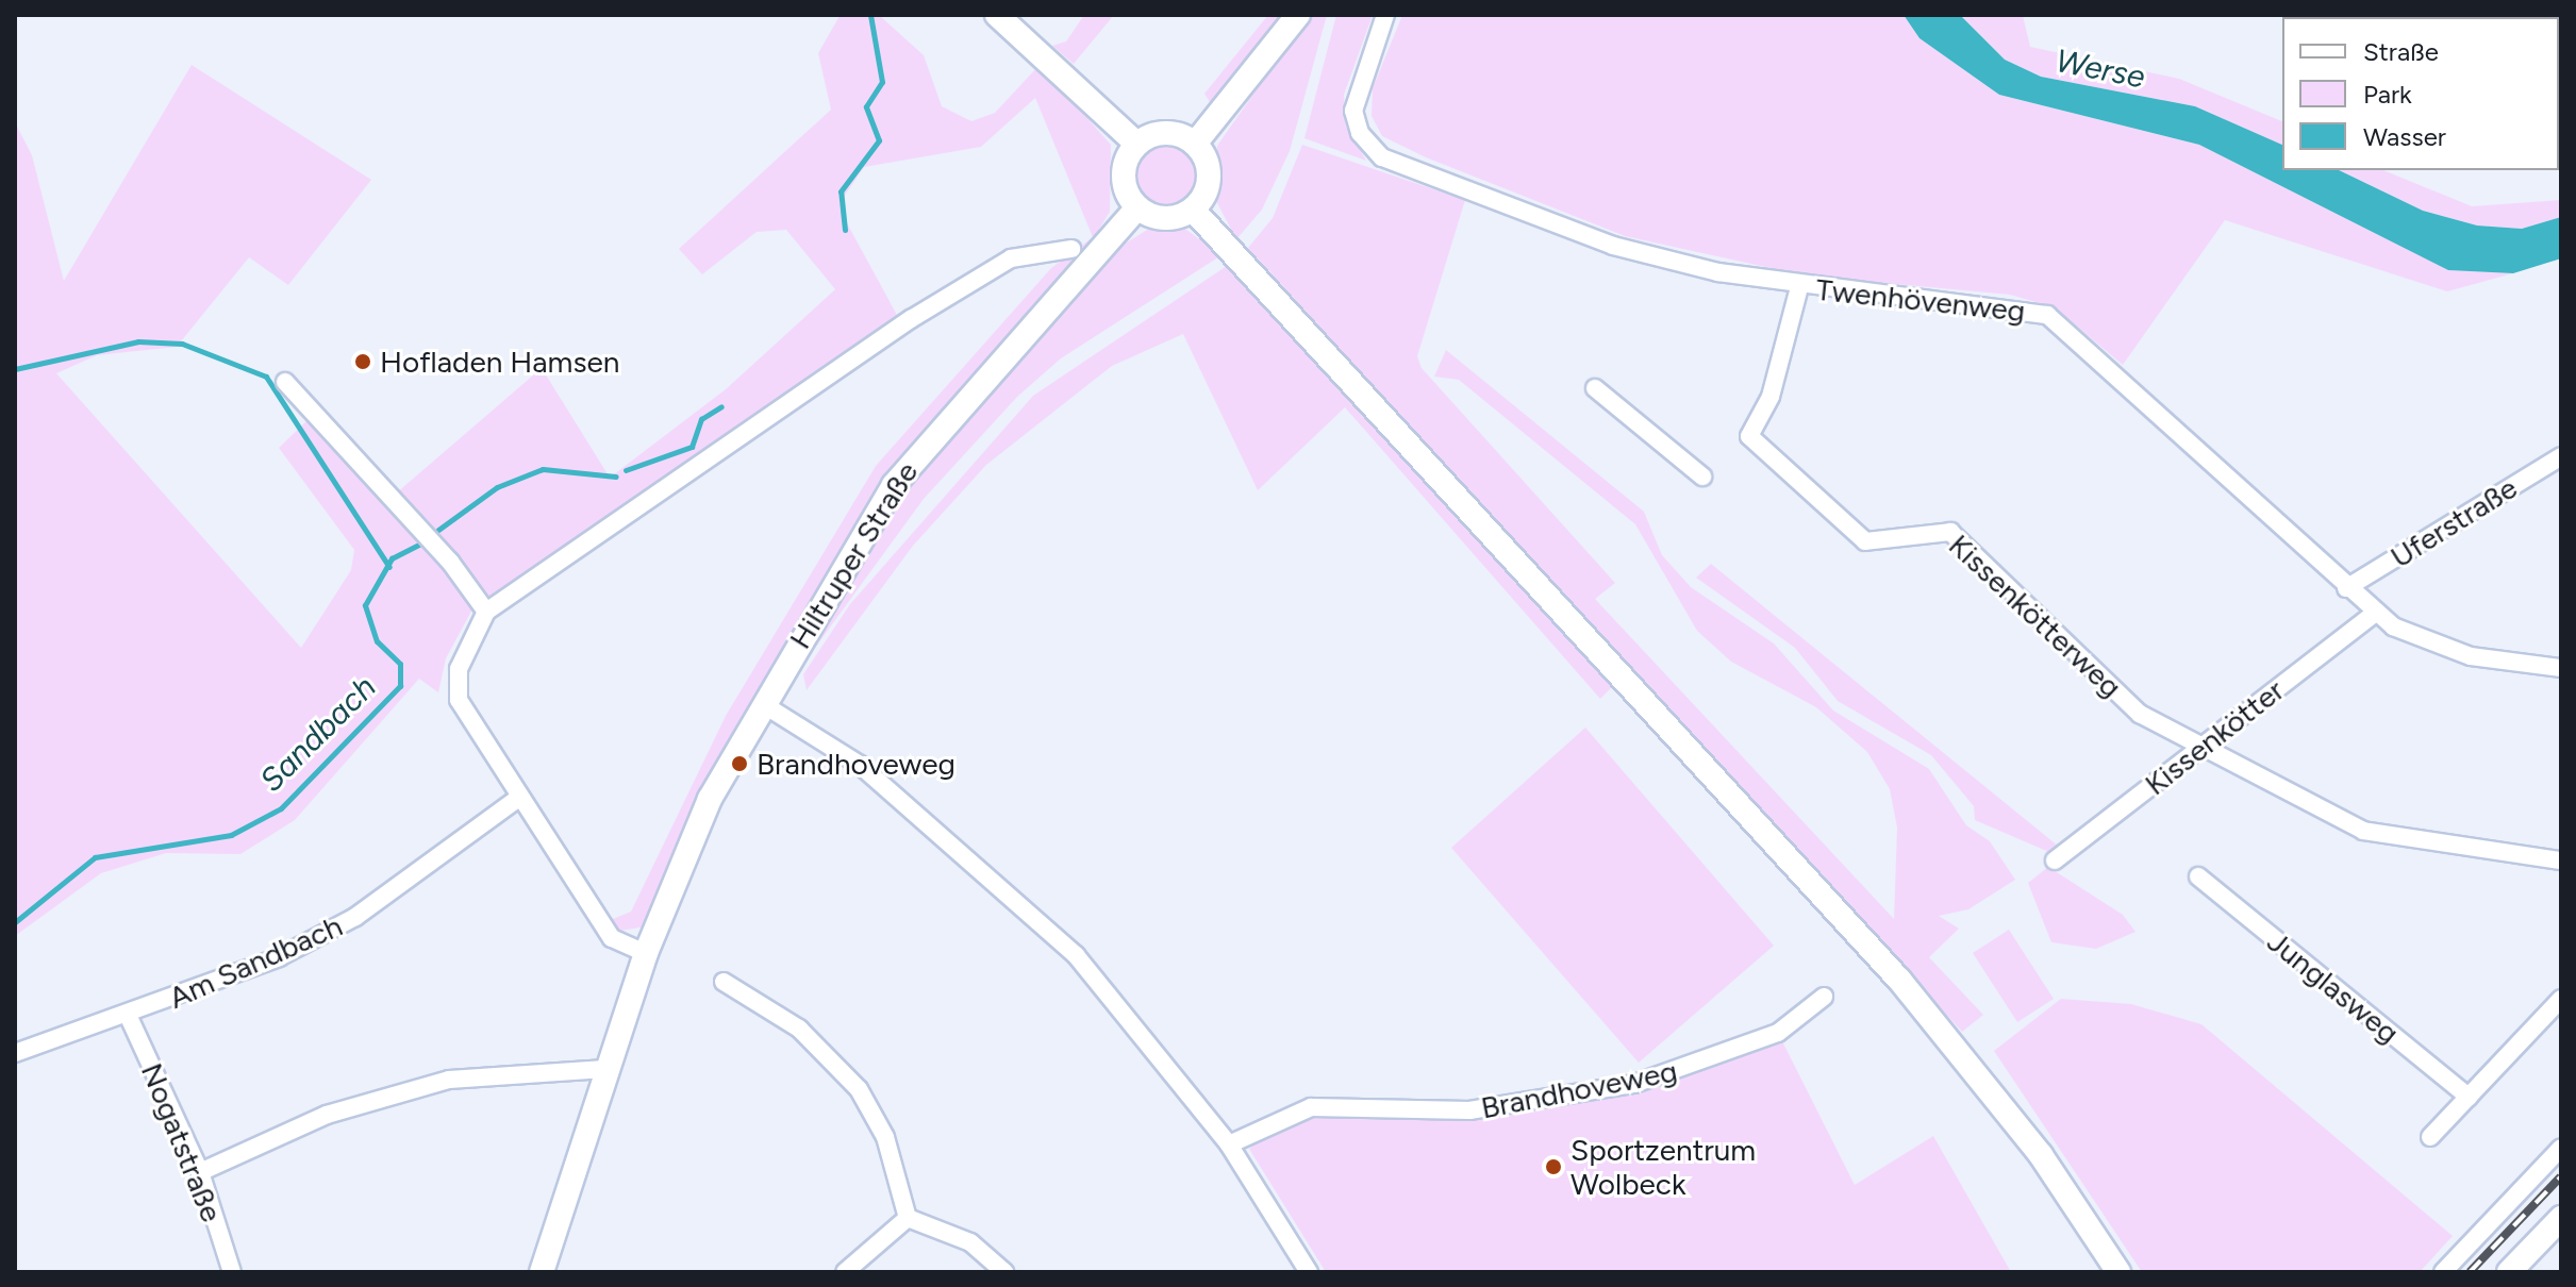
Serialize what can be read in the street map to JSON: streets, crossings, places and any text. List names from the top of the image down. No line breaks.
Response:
{"streets":{"main road":["Hiltruper Straße"],"street":["Twenhövenweg","Uferstraße","Kissenkötterweg","Kissenkötter","Am Sandbach","Junglasweg","Brandhoveweg","Nogatstraße"]},"crossings":[["Twenhövenweg","Uferstraße"],["Twenhövenweg","Kissenkötterweg"],["Twenhövenweg","Kissenkötter"],["Kissenkötterweg","Kissenkötter"],["Am Sandbach","Nogatstraße"]],"water":["Werse","Sandbach"],"places":["Hofladen Hamsen","Brandhoveweg","Sportzentrum Wolbeck"],"legend":["Straße","Park","Wasser"]}
